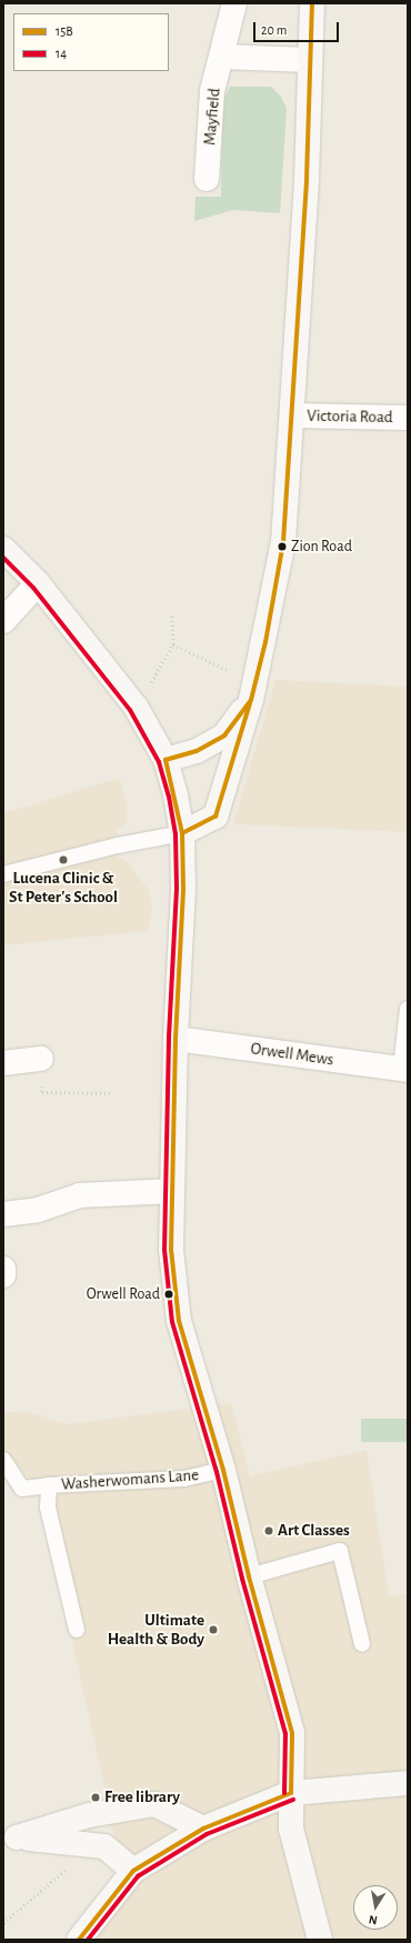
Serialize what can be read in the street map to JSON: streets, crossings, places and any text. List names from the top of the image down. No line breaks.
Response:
{"streets":{"street":["Mayfield","Victoria Road","Orwell Mews"],"lane":["Washerwomans Lane"]},"places":["Zion Road","Lucena Clinic & St Peter's School","Orwell Road","Art Classes","Ultimate Health & Body","Free library"],"lines":["transit line 15B","transit line 14"],"legend":["15B","14"],"scale_bar":"20 m","north":"bottom"}
